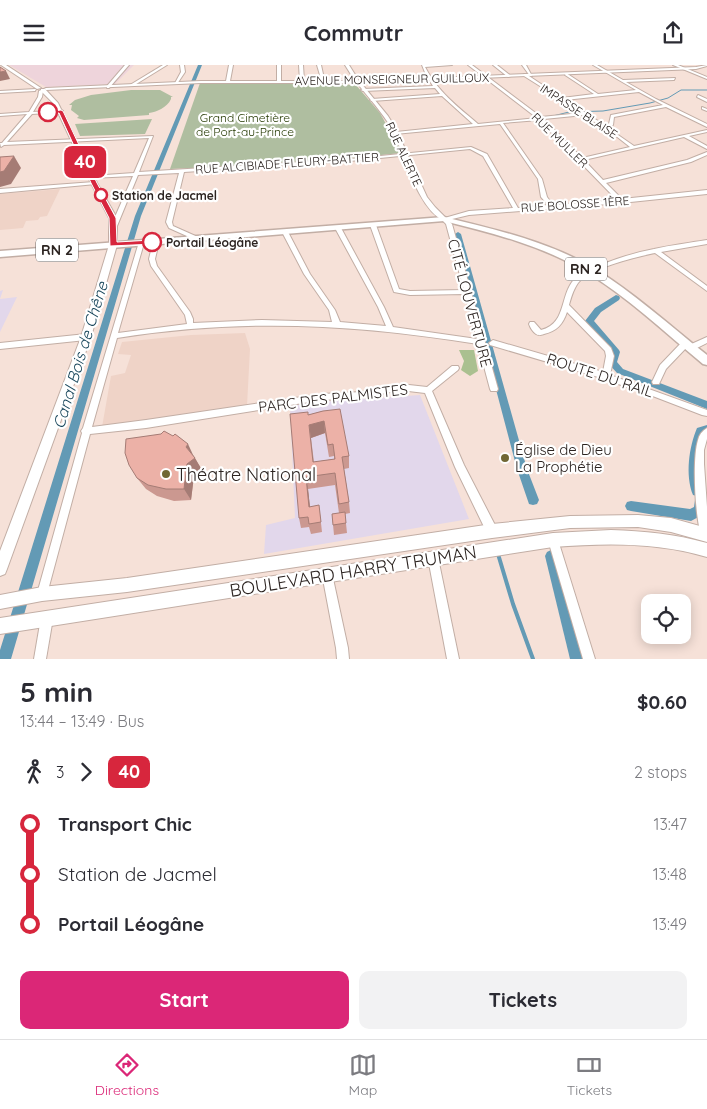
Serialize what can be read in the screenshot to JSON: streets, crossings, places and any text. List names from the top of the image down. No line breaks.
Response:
{"streets":{"main road":["RN 2","BOULEVARD HARRY TRUMAN"],"street":["AVENUE MONSEIGNEUR GUILLOUX","IMPASSE BLAISE","RUE MULLER","RUE ALERTE","RUE ALCIBIADE FLEURY-BATTIER","RUE BOLOSSE 1ÈRE","CITÉ LOUVERTURE","ROUTE DU RAIL","PARC DES PALMISTES"]},"crossings":[["AVENUE MONSEIGNEUR GUILLOUX","IMPASSE BLAISE"],["AVENUE MONSEIGNEUR GUILLOUX","RUE MULLER"],["AVENUE MONSEIGNEUR GUILLOUX","RUE ALERTE"],["RUE MULLER","RUE BOLOSSE 1ÈRE"],["RUE ALERTE","RUE ALCIBIADE FLEURY-BATTIER"],["RUE ALERTE","RUE BOLOSSE 1ÈRE"],["RUE ALERTE","RN 2"],["RUE ALERTE","CITÉ LOUVERTURE"],["RUE ALCIBIADE FLEURY-BATTIER","RUE BOLOSSE 1ÈRE"],["RUE BOLOSSE 1ÈRE","RN 2"],["RUE BOLOSSE 1ÈRE","CITÉ LOUVERTURE"],["RN 2","CITÉ LOUVERTURE"],["PARC DES PALMISTES","BOULEVARD HARRY TRUMAN"]],"water":["Canal Bois de Chêne"],"parks":["Grand Cimetière de Port-au-Prince"],"places":["Station de Jacmel","Portail Léogâne","Église de Dieu La Prophétie","Théatre National"],"lines":["bus line 40"],"page":{"header":"Commutr","on_map":"40","heading":["5 min","13:44 – 13:49 · Bus","$0.60"],"legs":["3","40","2 stops"],"list":[{"name":"Transport Chic","value":"13:47"},{"name":"Station de Jacmel","value":"13:48"},{"name":"Portail Léogâne","value":"13:49"}],"buttons":["Start","Tickets"],"tabs":["Directions","Map","Tickets"]}}
